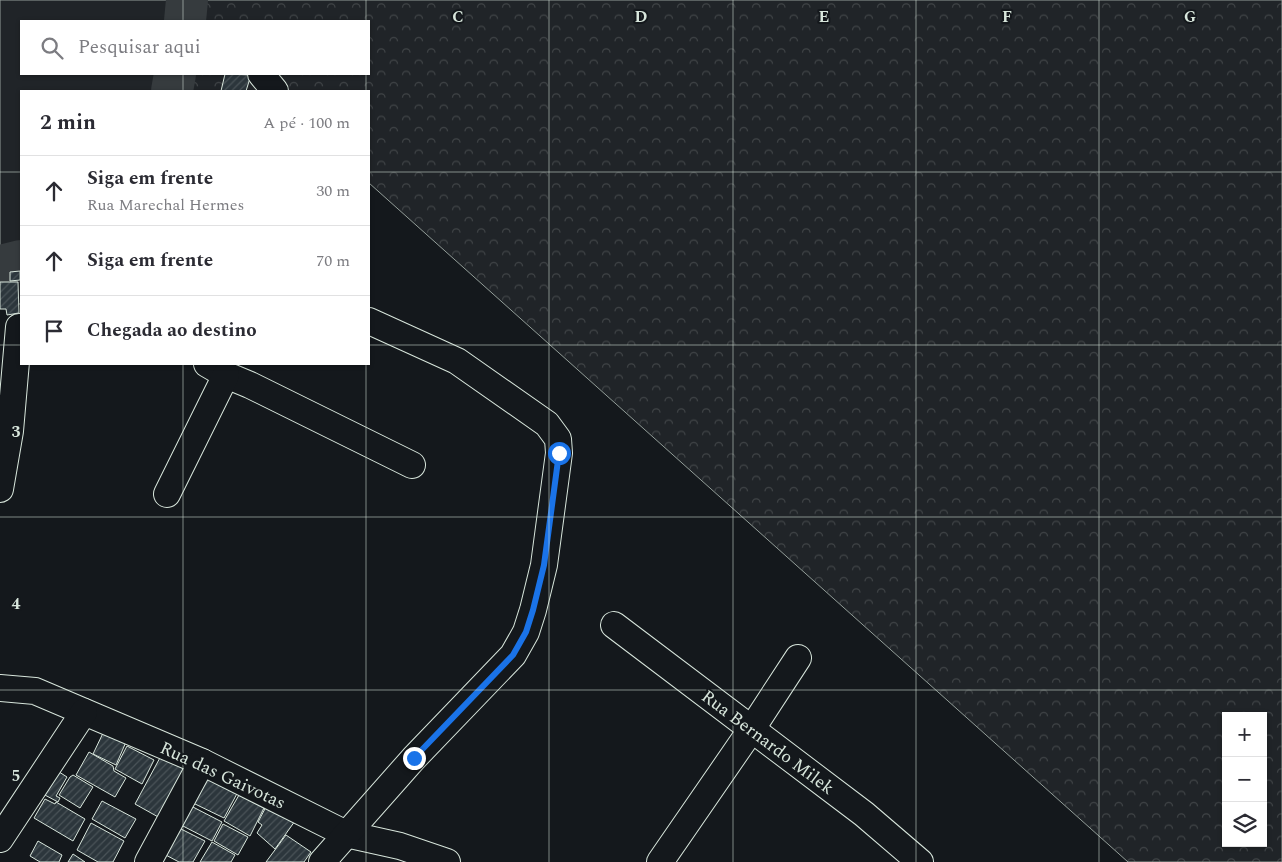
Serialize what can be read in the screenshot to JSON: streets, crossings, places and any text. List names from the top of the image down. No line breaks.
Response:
{"streets":{"street":["Rua Bernardo Milek","Rua das Gaivotas"]},"page":{"search":"Pesquisar aqui","heading":["2 min","A pé · 100 m"],"list":[["Siga em frente","Rua Marechal Hermes","30 m"],["Siga em frente","70 m"],"Chegada ao destino"],"map_buttons":["+","−"]},"grid":{"columns":["C","D","E","F","G"],"rows":["3","4","5"]}}
